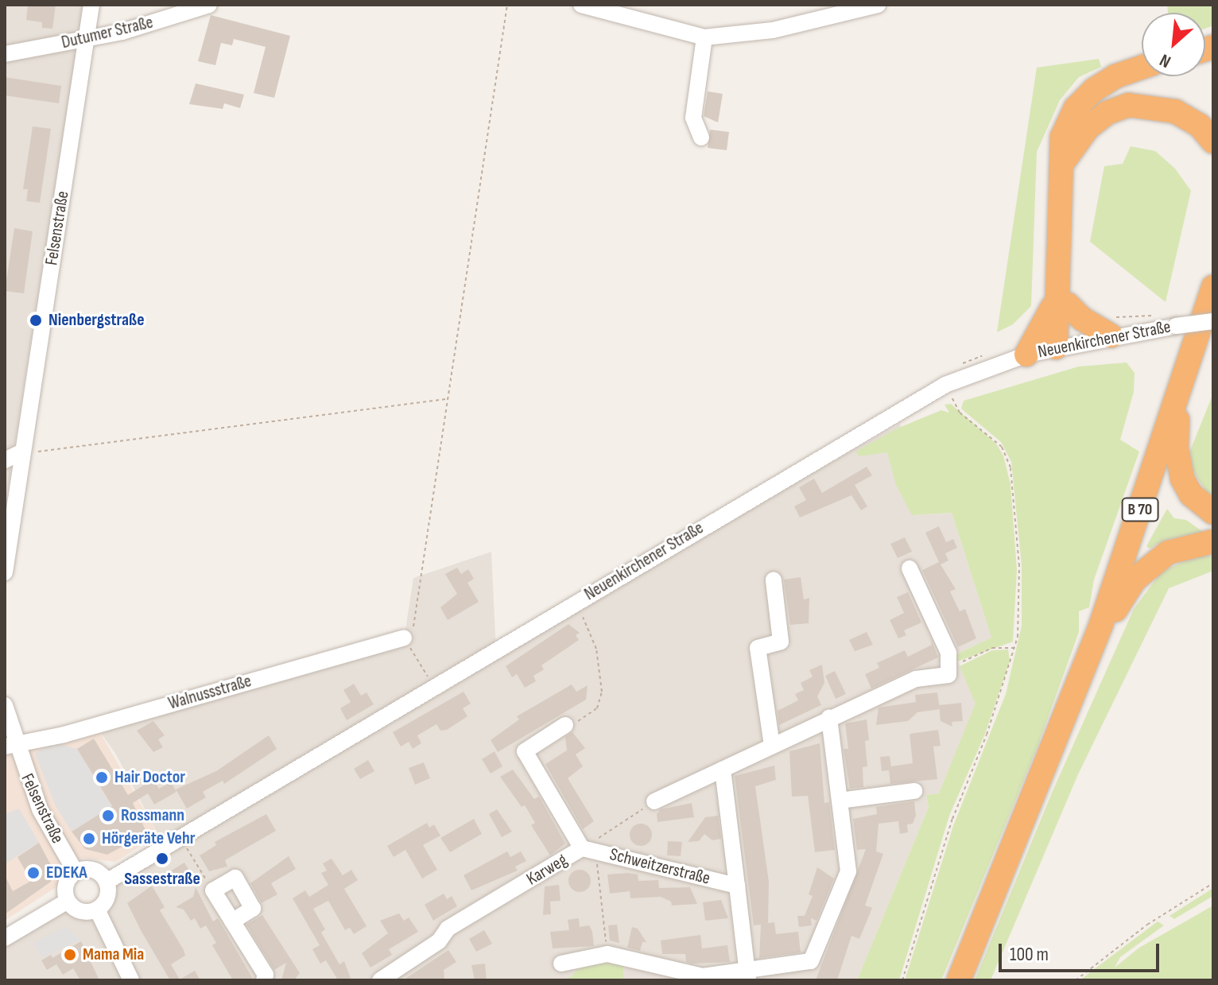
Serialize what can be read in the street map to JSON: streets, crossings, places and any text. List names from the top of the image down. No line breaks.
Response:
{"streets":{"highway":["B 70"],"street":["Dutumer Straße","Felsenstraße","Neuenkirchener Straße","Walnussstraße","Schweitzerstraße","Karweg"]},"crossings":[["Dutumer Straße","Felsenstraße"],["Felsenstraße","Neuenkirchener Straße"],["Felsenstraße","Walnussstraße"],["Schweitzerstraße","Karweg"]],"places":["Nienbergstraße","Hair Doctor","Rossmann","Hörgeräte Vehr","Sassestraße","EDEKA","Mama Mia"],"scale_bar":"100 m","north":"bottom left"}
